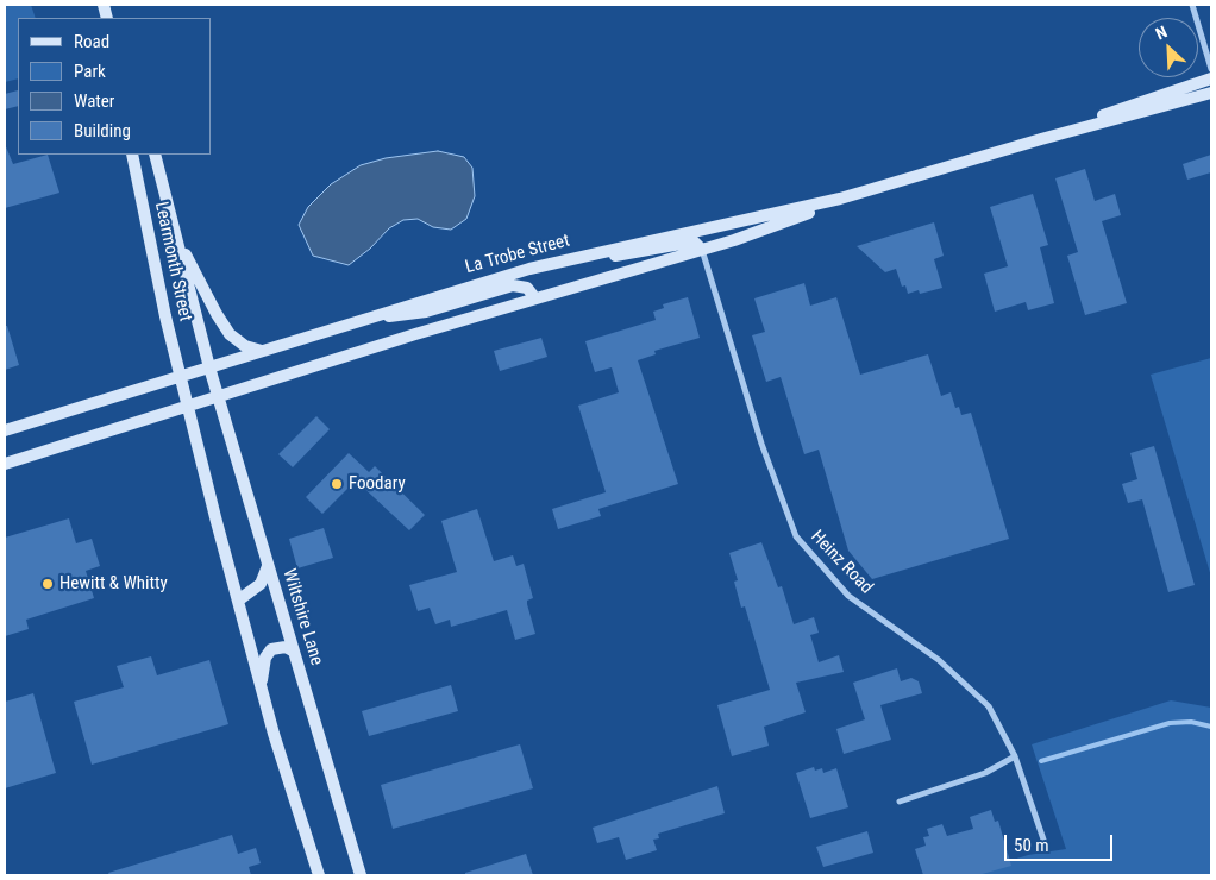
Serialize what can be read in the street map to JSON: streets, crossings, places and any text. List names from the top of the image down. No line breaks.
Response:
{"streets":{"main road":["La Trobe Street","Learmonth Street","Wiltshire Lane"],"street":["Heinz Road"]},"crossings":[["La Trobe Street","Learmonth Street"],["La Trobe Street","Heinz Road"],["La Trobe Street","Wiltshire Lane"],["Learmonth Street","Wiltshire Lane"]],"places":["Foodary","Hewitt & Whitty"],"legend":["Road","Park","Water","Building"],"scale_bar":"50 m","north":"top left"}
